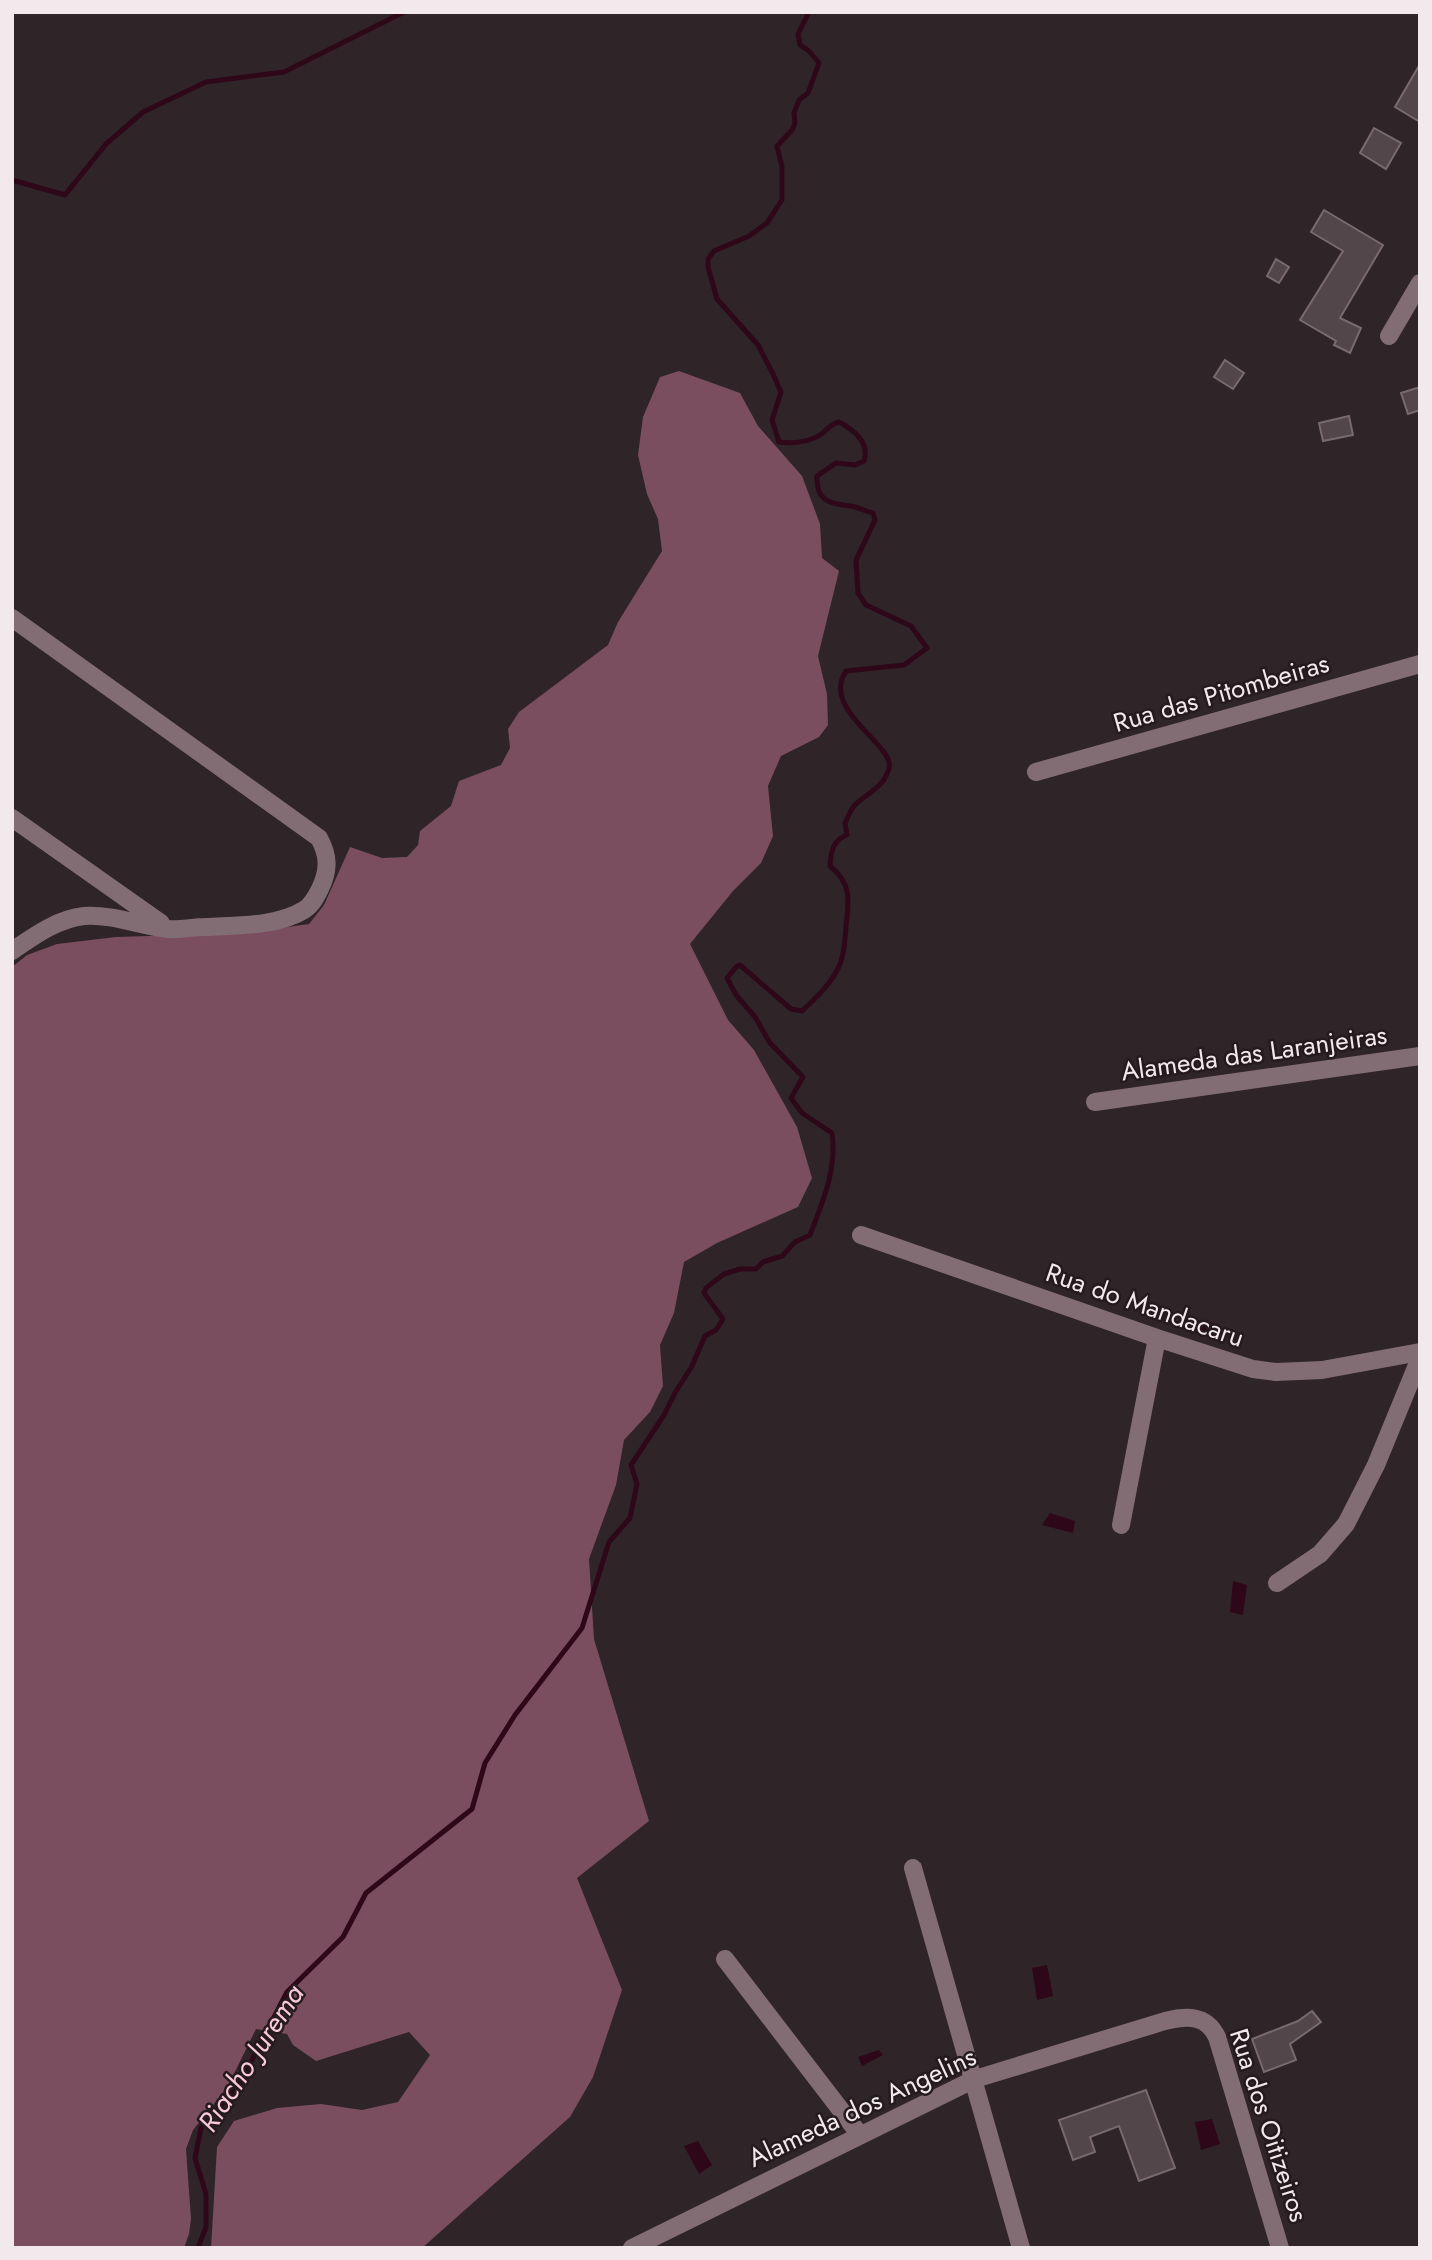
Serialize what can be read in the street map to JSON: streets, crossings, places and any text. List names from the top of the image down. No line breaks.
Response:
{"streets":{"street":["Rua das Pitombeiras","Alameda das Laranjeiras","Rua do Mandacaru","Alameda dos Angelins","Rua dos Oitizeiros"]},"crossings":[["Alameda dos Angelins","Rua dos Oitizeiros"]],"water":["Riacho Jurema"]}
